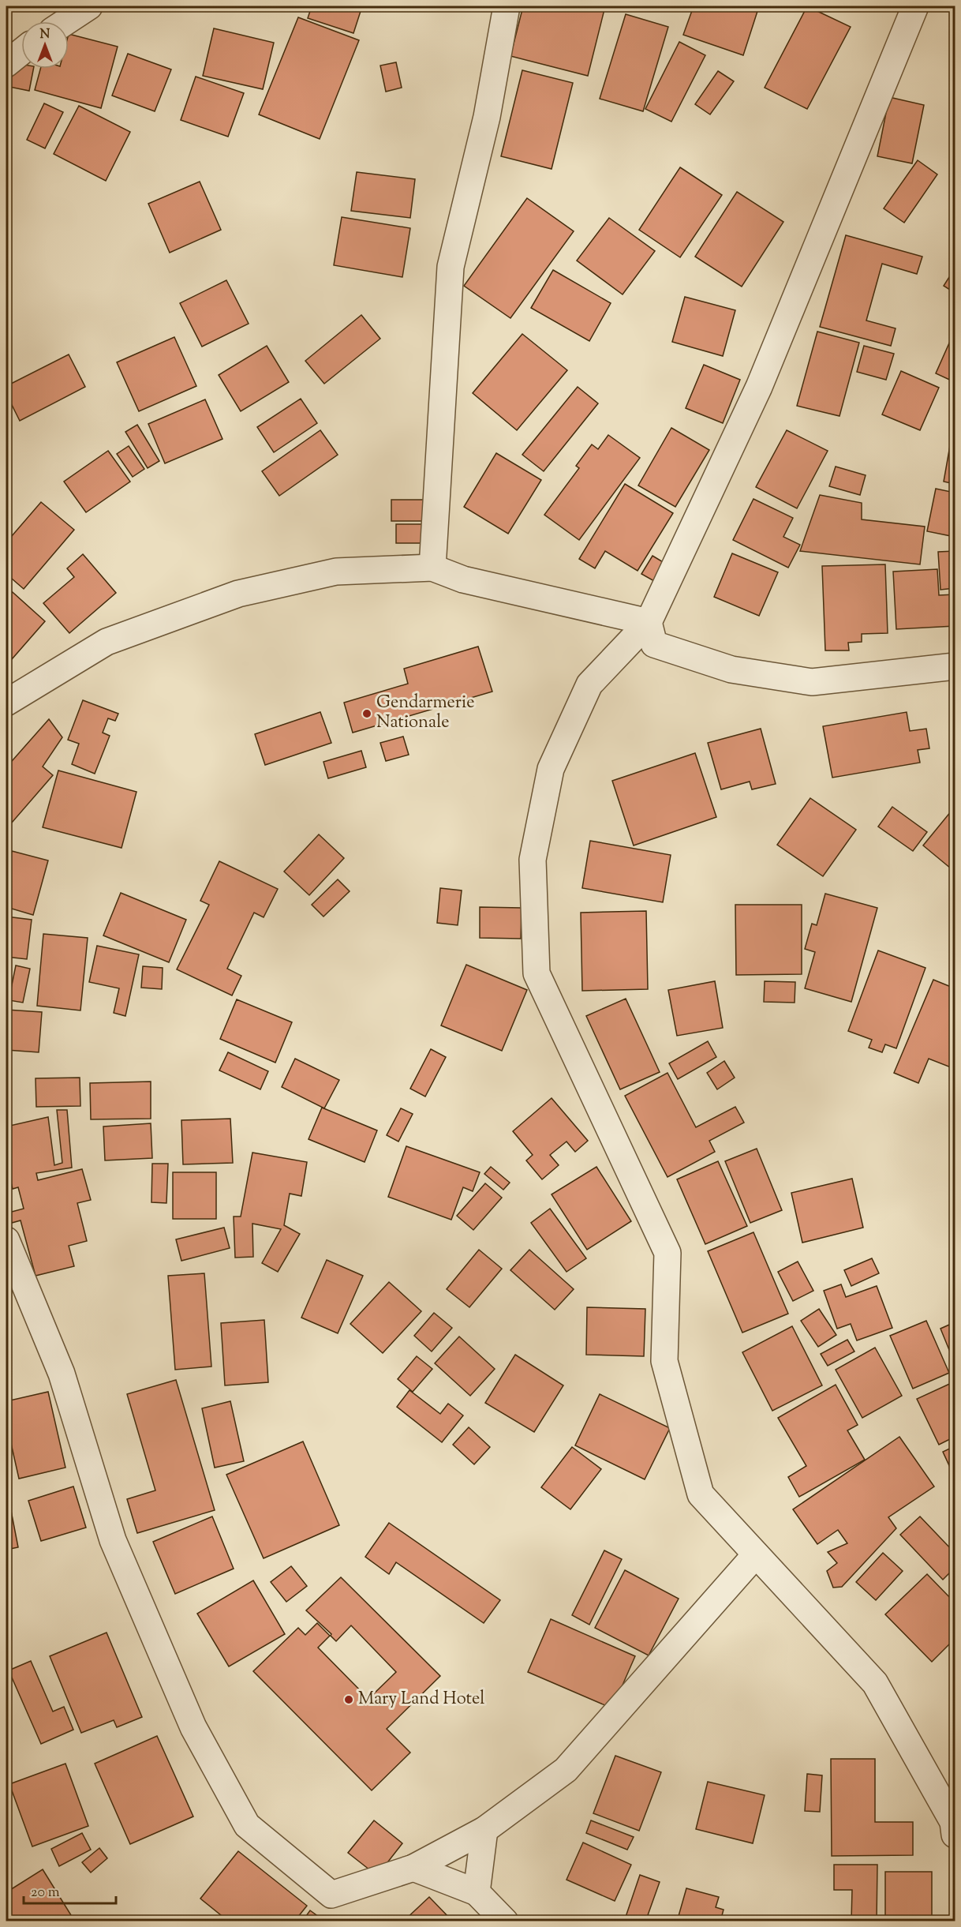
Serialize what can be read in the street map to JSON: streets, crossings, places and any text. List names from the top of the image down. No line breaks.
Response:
{"places":["Gendarmerie Nationale","Mary Land Hotel"],"scale_bar":"20 m","north":"top"}
